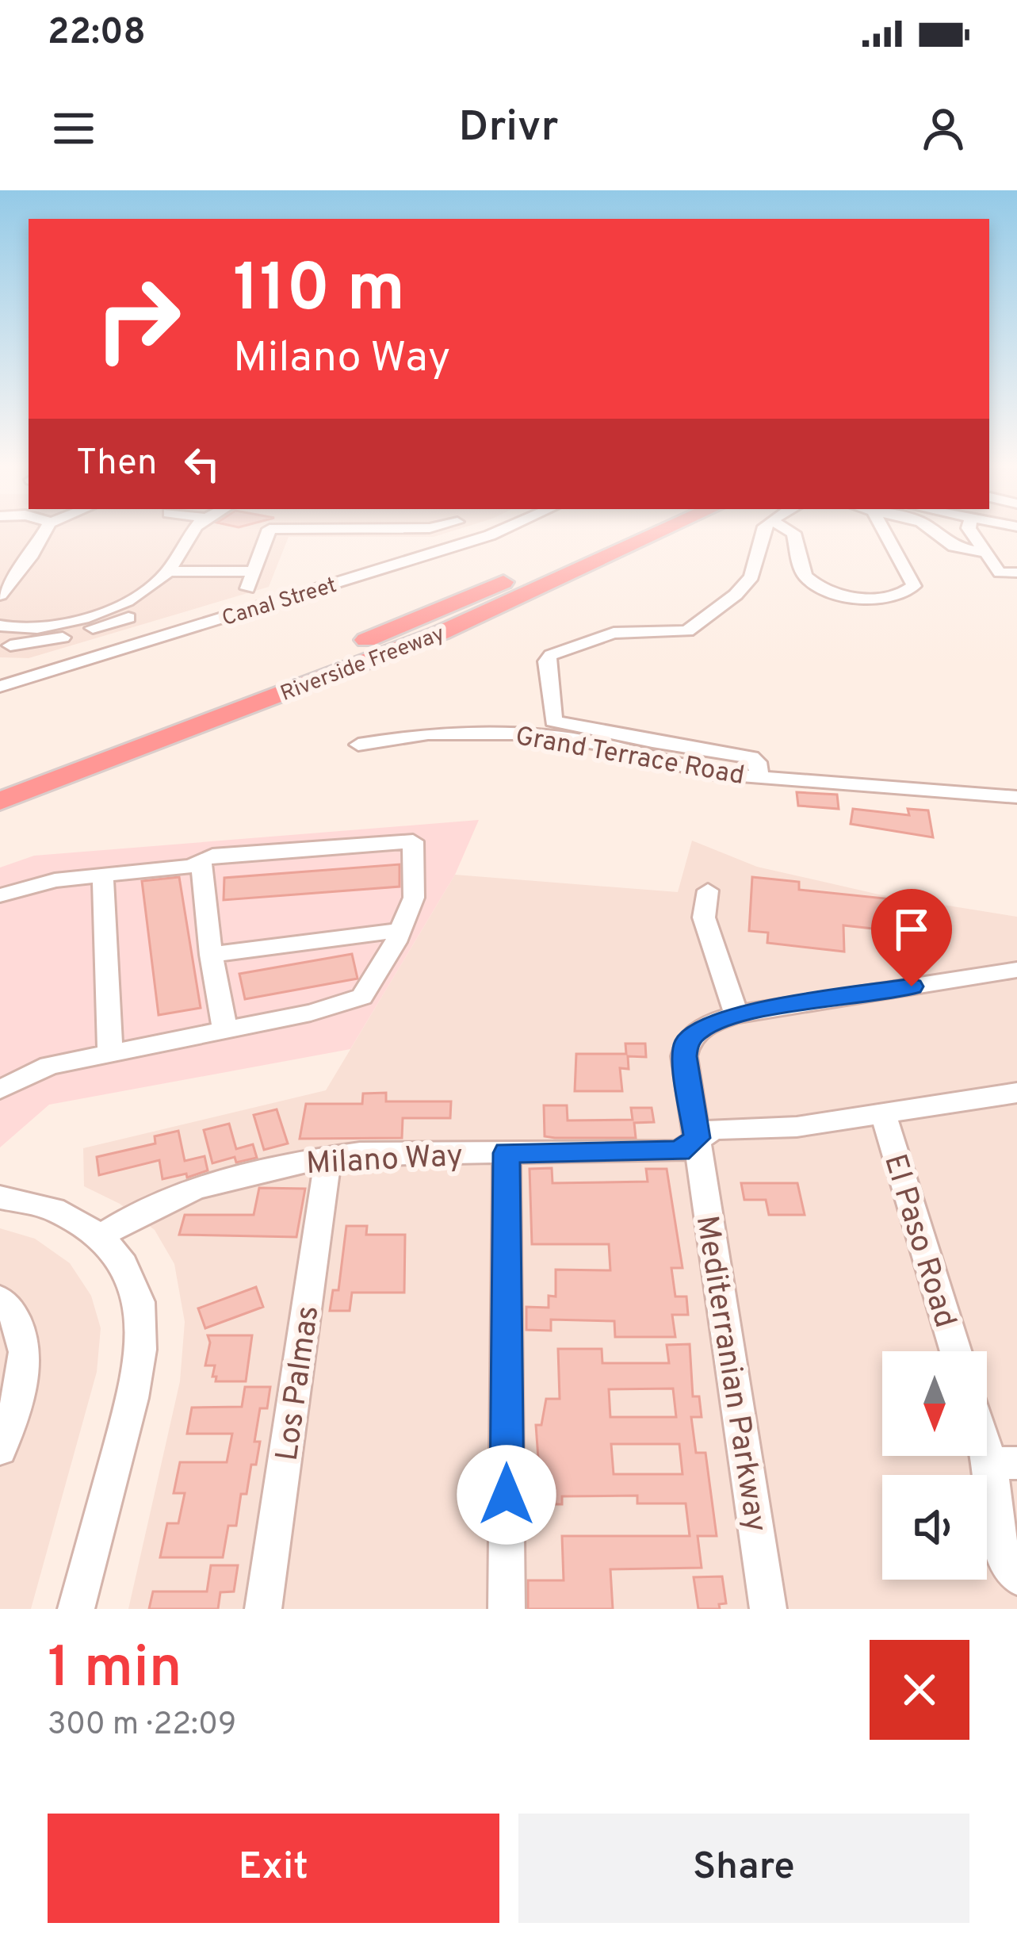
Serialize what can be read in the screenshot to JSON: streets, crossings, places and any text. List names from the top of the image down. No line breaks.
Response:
{"streets":{"highway":["Riverside Freeway"],"street":["Canal Street","Grand Terrace Road","Milano Way","El Paso Road","Mediterranian Parkway","Los Palmas"]},"crossings":[["Milano Way","El Paso Road"],["Milano Way","Mediterranian Parkway"],["Milano Way","Los Palmas"]],"north":"bottom","page":{"status":"22:08","header":"Drivr","turn":["110 m","Milano Way"],"then":"Then","heading":["1 min","300 m · 22:09"],"buttons":["Exit","Share"]}}
